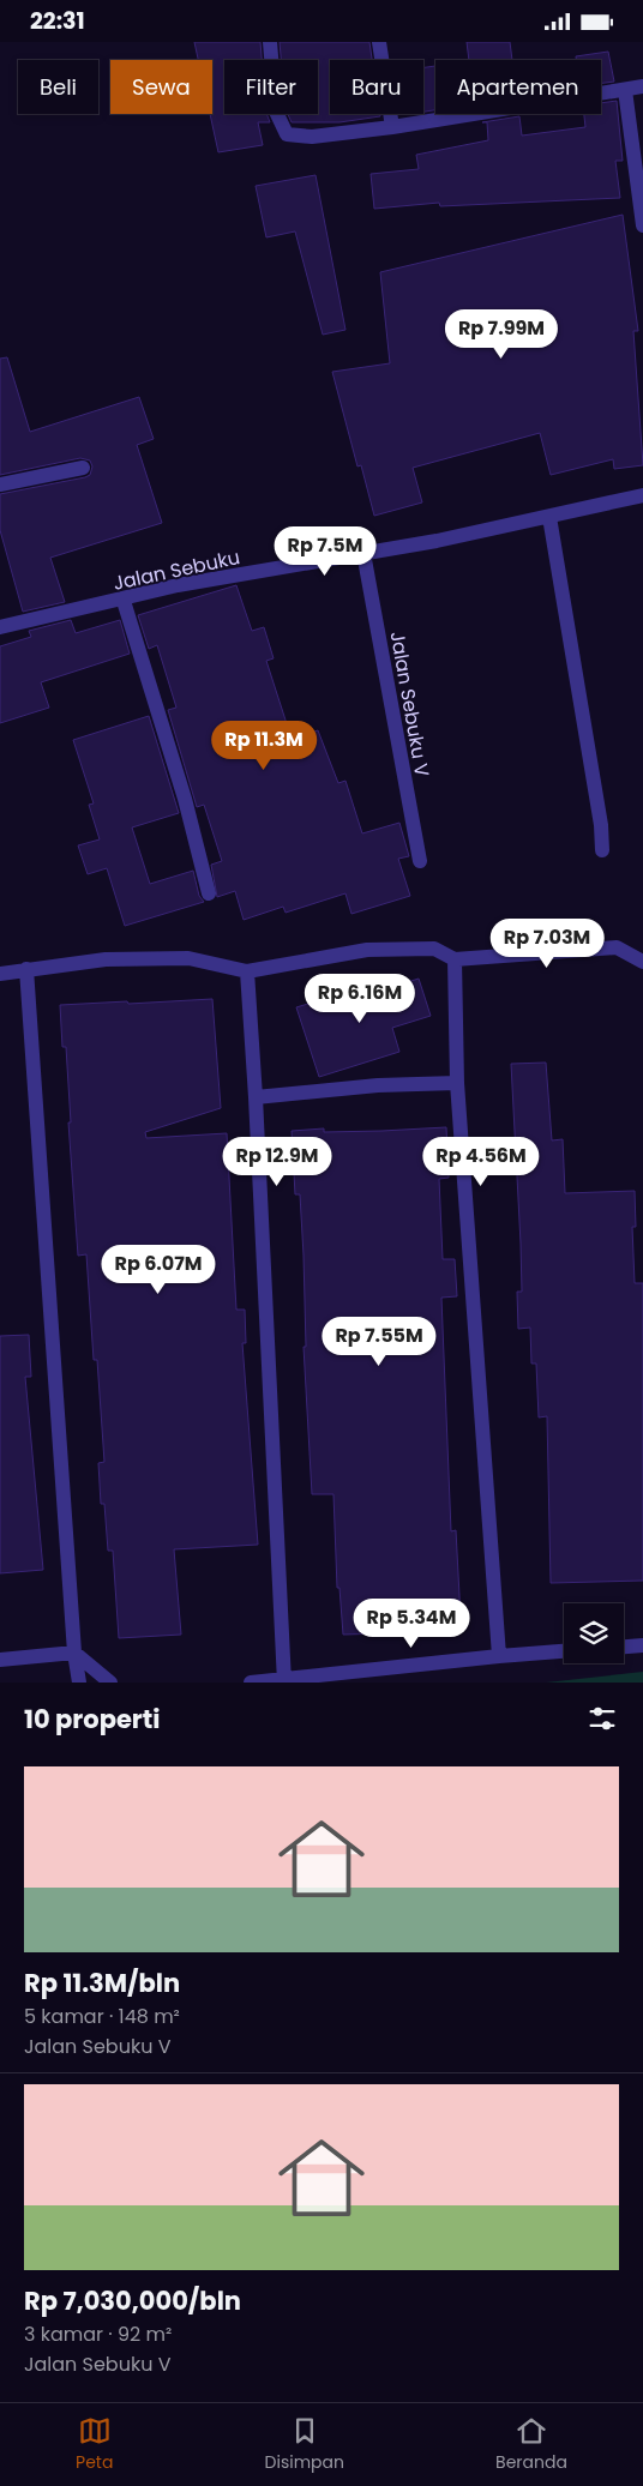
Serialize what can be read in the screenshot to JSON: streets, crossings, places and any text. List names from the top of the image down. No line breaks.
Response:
{"streets":{"street":["Jalan Sebuku","Jalan Sebuku V"]},"crossings":[["Jalan Sebuku","Jalan Sebuku V"]],"page":{"status":"22:31","chip":["Beli","Sewa","Filter","Baru","Apartemen"],"price":["Rp 7.99M","Rp 7.5M","Rp 11.3M","Rp 7.03M","Rp 6.16M","Rp 12.9M","Rp 4.56M","Rp 6.07M","Rp 7.55M","Rp 5.34M"],"heading":"10 properti","list":[{"name":"Rp 11.3M/bln","note":"5 kamar · 148 m² · Jalan Sebuku V"},{"name":"Rp 7,030,000/bln","note":"3 kamar · 92 m² · Jalan Sebuku V"}],"tabs":["Peta","Disimpan","Beranda"]}}
